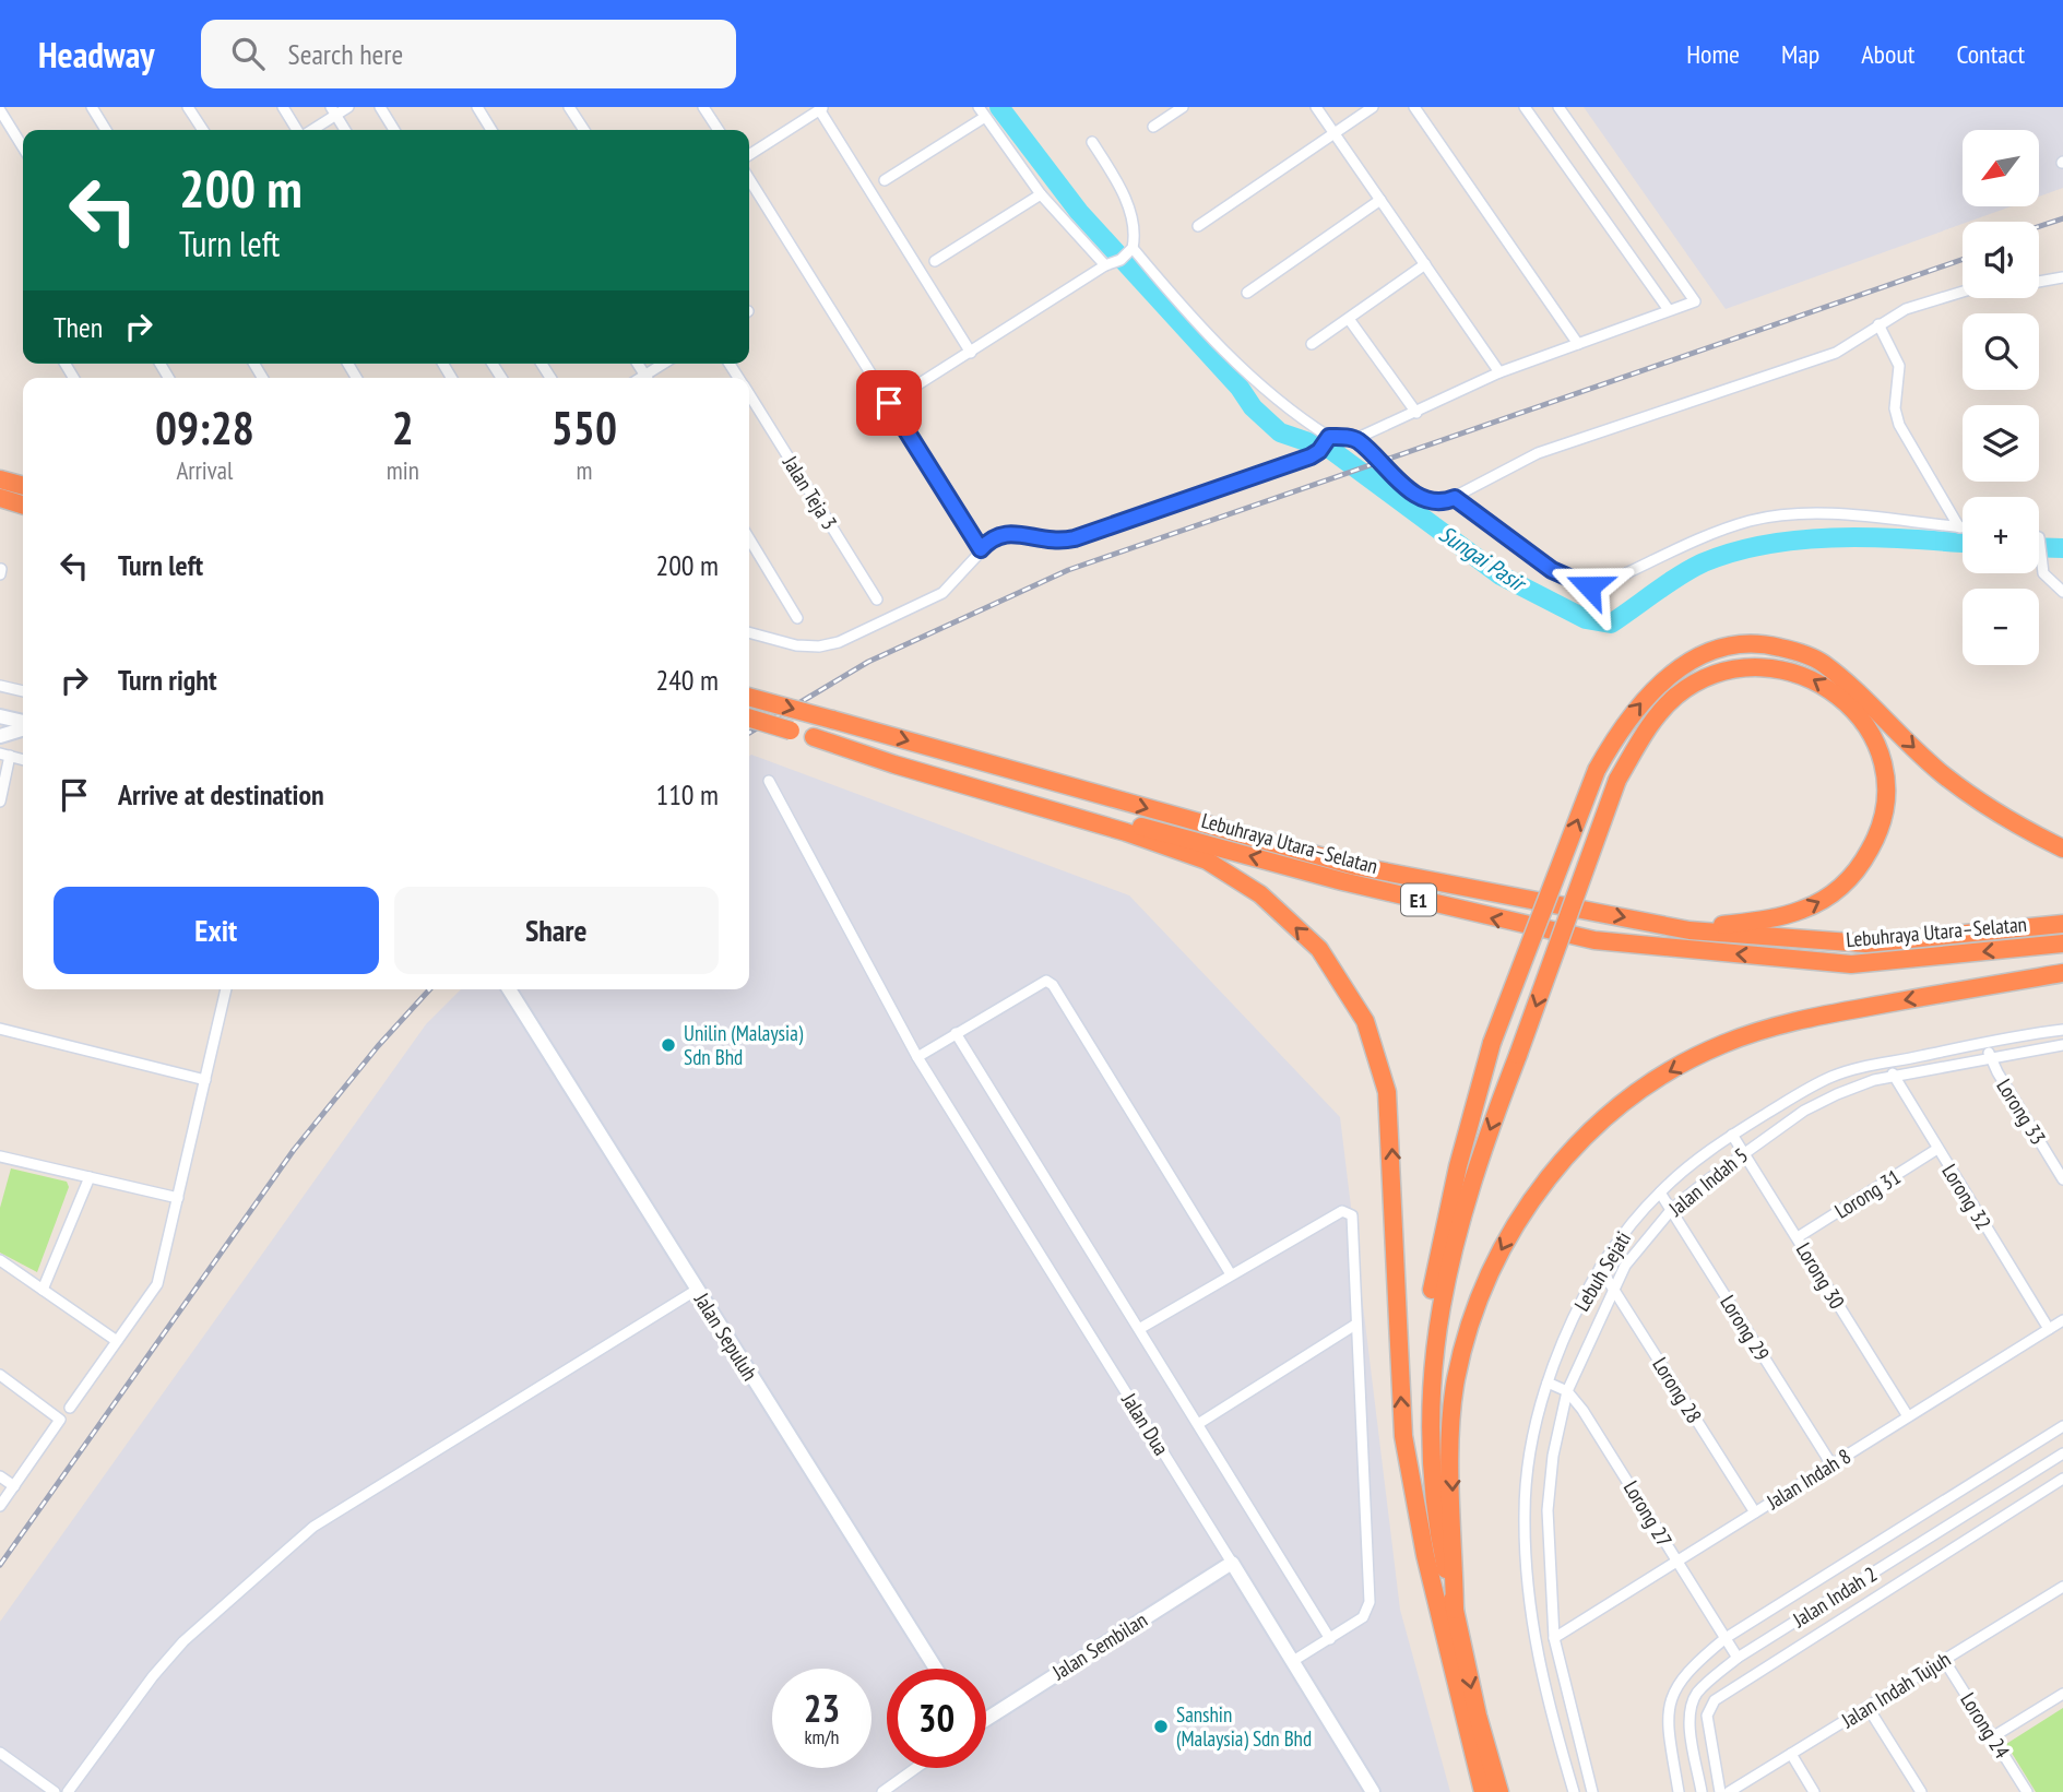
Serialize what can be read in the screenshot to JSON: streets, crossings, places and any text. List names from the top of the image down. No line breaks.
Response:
{"streets":{"highway":["Lebuhraya Utara–Selatan","E1"],"main road":["Jalan Sepuluh","Jalan Dua","Jalan Sembilan"],"street":["Jalan Teja 3","Lorong 33","Jalan Indah 5","Lorong 31","Lorong 32","Lebuh Sejati","Lorong 30","Lorong 29","Lorong 28","Jalan Indah 8","Lorong 27","Jalan Indah 2","Jalan Indah Tujuh","Lorong 24"]},"crossings":[["Lorong 33","Jalan Indah 5"],["Lorong 33","Lebuh Sejati"],["Jalan Indah 5","Lorong 32"],["Jalan Indah 5","Lorong 30"],["Jalan Indah 5","Lorong 29"],["Jalan Indah 5","Lorong 28"],["Jalan Indah 5","Jalan Indah 8"],["Jalan Indah 5","Lorong 27"],["Lorong 31","Lorong 32"],["Lorong 31","Lorong 30"],["Lorong 32","Lebuh Sejati"],["Lorong 32","Jalan Indah 8"],["Lebuh Sejati","Lorong 30"],["Lebuh Sejati","Lorong 29"],["Lebuh Sejati","Lorong 28"],["Lorong 30","Jalan Indah 8"],["Lorong 29","Jalan Indah 8"],["Lorong 28","Jalan Indah 8"],["Jalan Dua","Jalan Sembilan"],["Jalan Indah 8","Lorong 27"],["Lorong 27","Jalan Indah 2"],["Jalan Indah Tujuh","Lorong 24"]],"water":["Sungai Pasir"],"places":["Unilin (Malaysia) Sdn Bhd","Sanshin (Malaysia) Sdn Bhd"],"north":"bottom left","page":{"header":"Headway","search":"Search here","nav":["Home","Map","About","Contact"],"map_buttons":["+","−"],"turn":["200 m","Turn left"],"then":"Then","eta":["09:28","Arrival","2","min","550","m"],"list":[{"name":"Turn left","value":"200 m"},{"name":"Turn right","value":"240 m"},{"name":"Arrive at destination","value":"110 m"}],"buttons":["Exit","Share"],"speed":"23 km/h","limit":"30"}}
